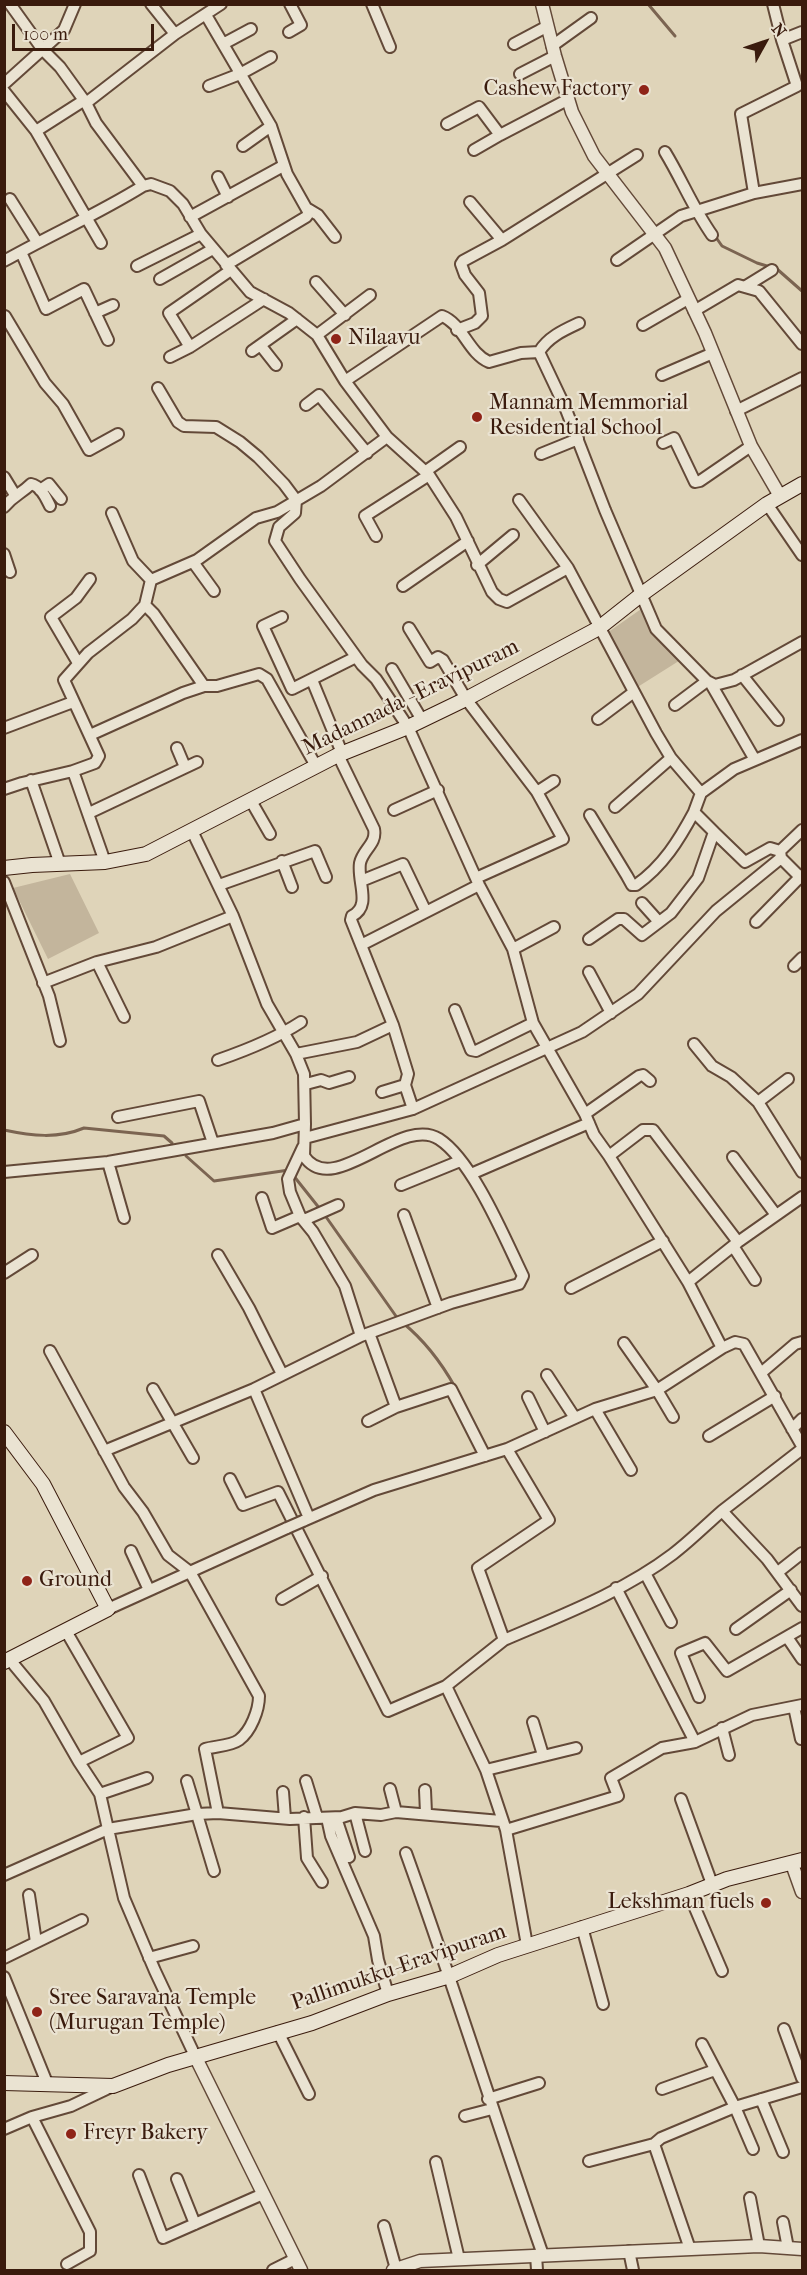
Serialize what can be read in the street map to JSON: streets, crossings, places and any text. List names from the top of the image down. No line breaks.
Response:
{"streets":{"main road":["Madannada - Eravipuram","Pallimukku-Eravipuram"]},"places":["Cashew Factory","Nilaavu","Mannam Memmorial Residential School","Ground","Lekshman fuels","Sree Saravana Temple (Murugan Temple)","Freyr Bakery"],"scale_bar":"100 m","north":"top right"}
